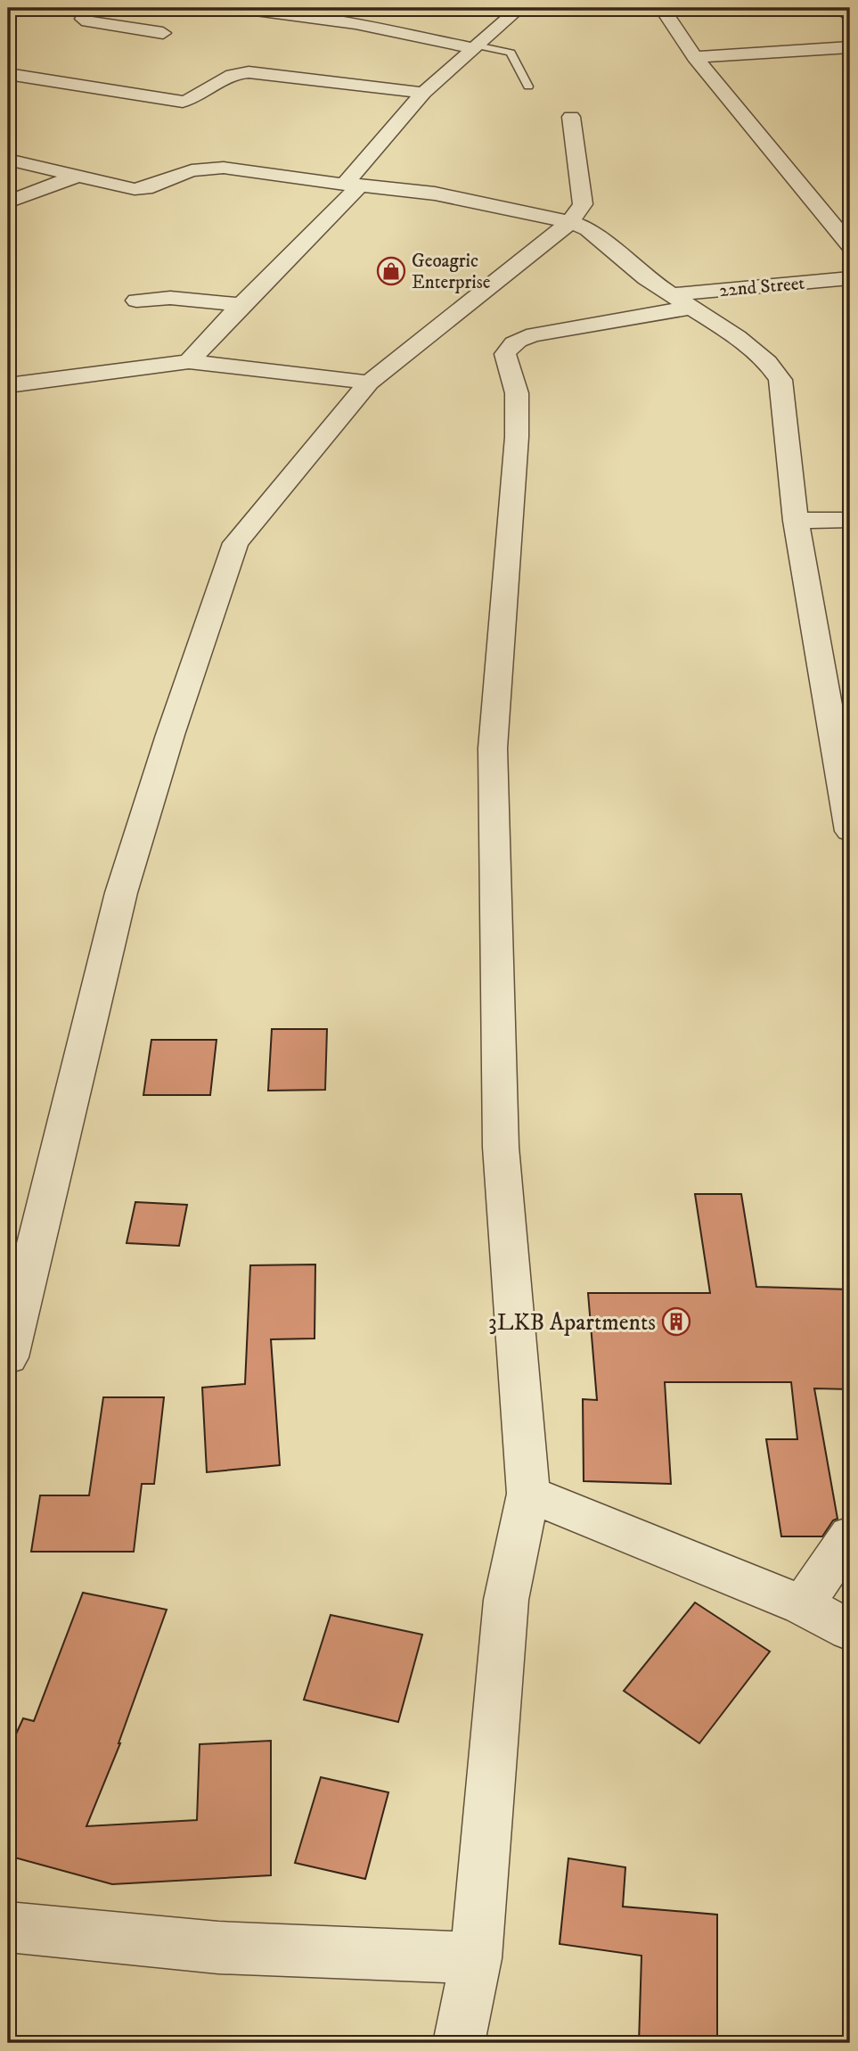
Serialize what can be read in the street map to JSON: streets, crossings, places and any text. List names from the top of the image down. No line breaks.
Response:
{"streets":{"street":["22nd Street"]},"places":{"shop":["Geoagric Enterprise"],"building":["3LKB Apartments"]}}
